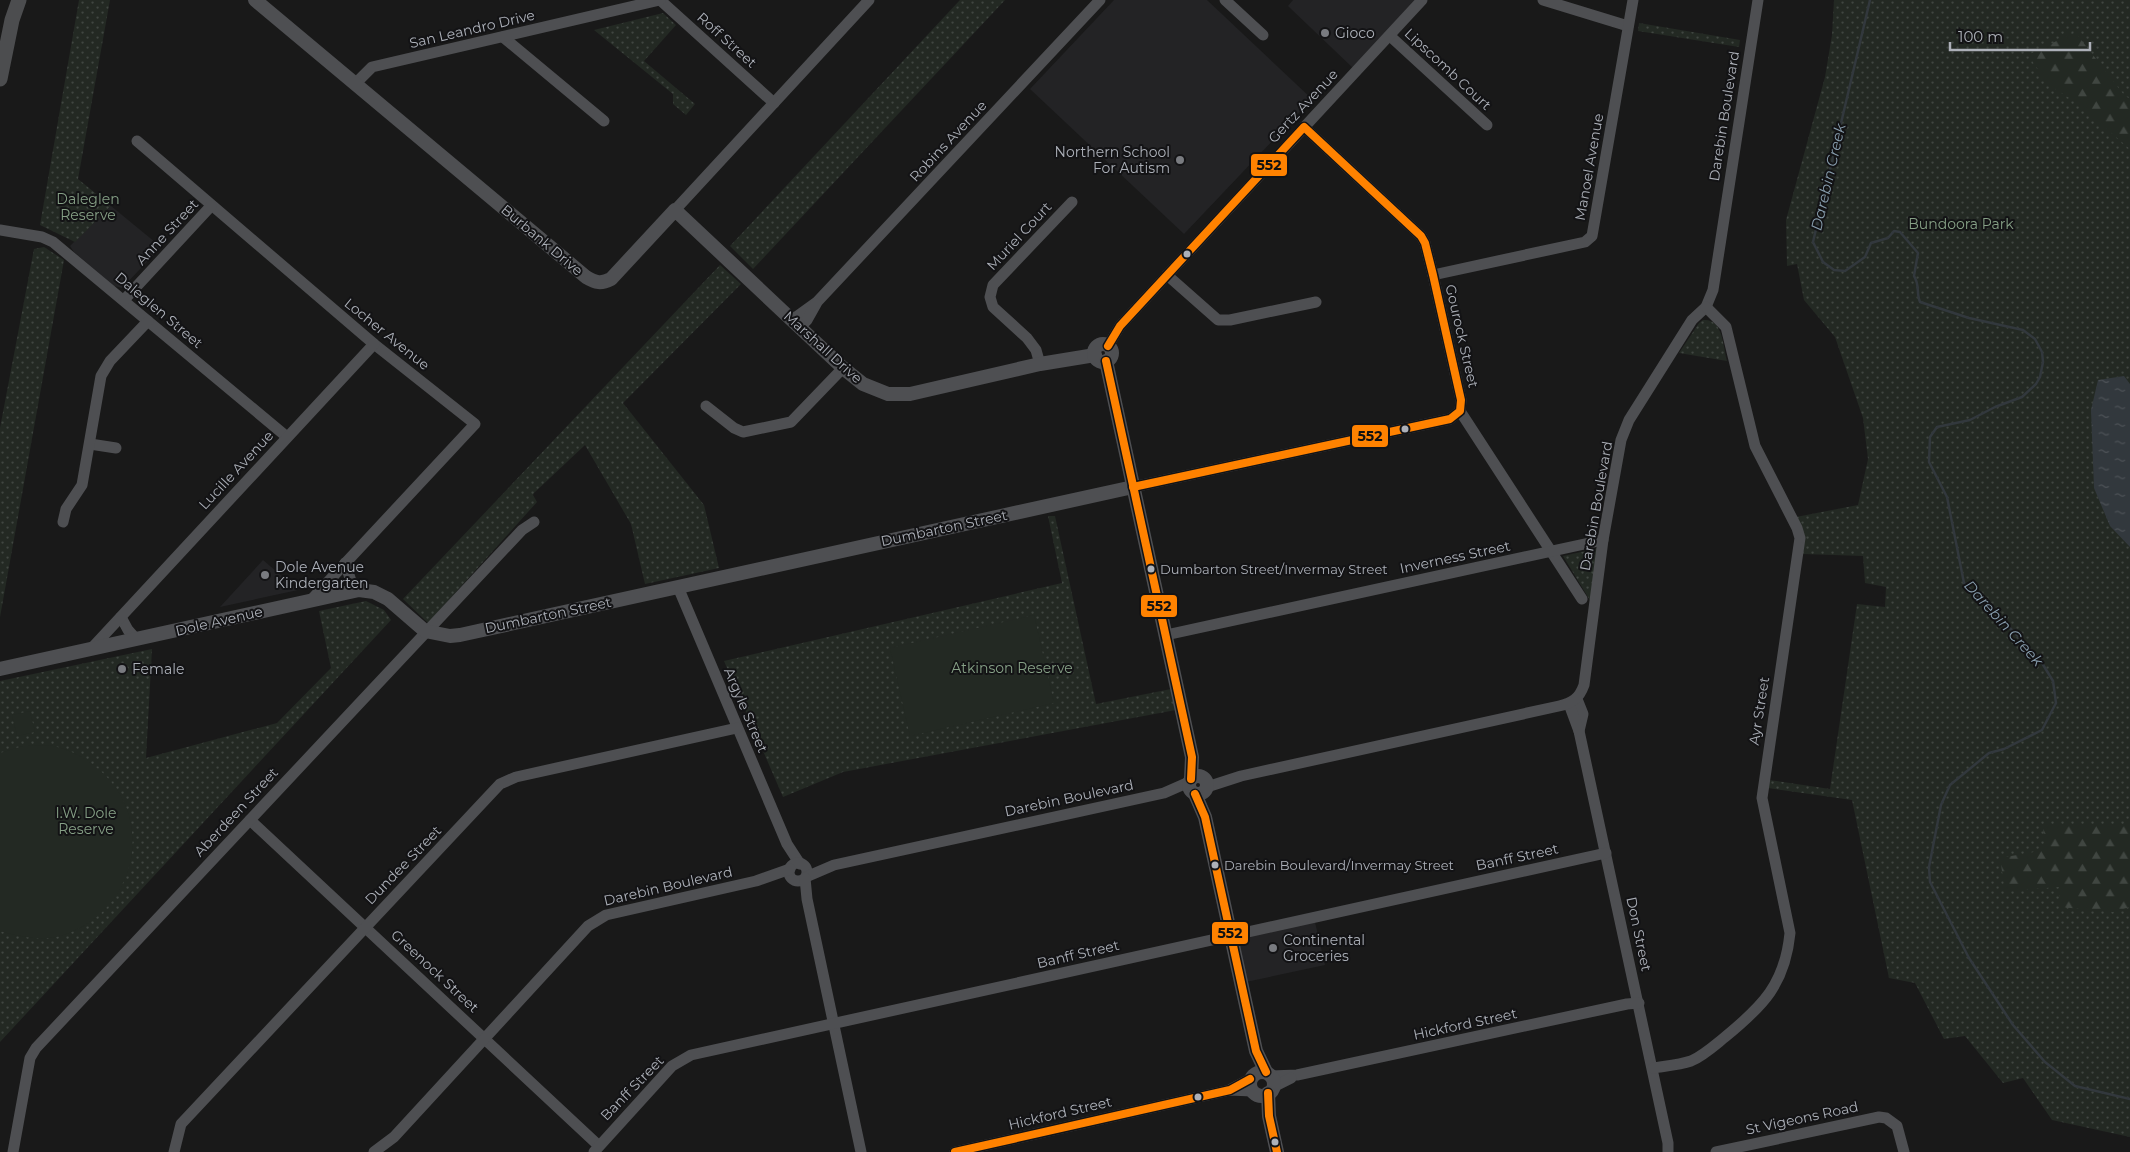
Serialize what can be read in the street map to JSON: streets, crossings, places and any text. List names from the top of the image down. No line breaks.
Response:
{"streets":{"street":["San Leandro Drive","Roff Street","Lipscomb Court","Gertz Avenue","Darebin Boulevard","Robins Avenue","Manoel Avenue","Anne Street","Muriel Court","Burbank Drive","Daleglen Street","Locher Avenue","Gourock Street","Marshall Drive","Lucille Avenue","Dumbarton Street","Inverness Street","Dole Avenue","Argyle Street","Ayr Street","Aberdeen Street","Banff Street","Dundee Street","Don Street","Greenock Street","Hickford Street","St Vigeons Road"]},"crossings":[["San Leandro Drive","Roff Street"],["San Leandro Drive","Burbank Drive"],["Roff Street","Burbank Drive"],["Lipscomb Court","Gertz Avenue"],["Gertz Avenue","Gourock Street"],["Darebin Boulevard","Inverness Street"],["Darebin Boulevard","Argyle Street"],["Darebin Boulevard","Ayr Street"],["Darebin Boulevard","Don Street"],["Darebin Boulevard","Greenock Street"],["Robins Avenue","Marshall Drive"],["Manoel Avenue","Gourock Street"],["Anne Street","Daleglen Street"],["Anne Street","Locher Avenue"],["Muriel Court","Marshall Drive"],["Burbank Drive","Marshall Drive"],["Daleglen Street","Lucille Avenue"],["Locher Avenue","Lucille Avenue"],["Locher Avenue","Dole Avenue"],["Gourock Street","Dumbarton Street"],["Gourock Street","Inverness Street"],["Lucille Avenue","Dole Avenue"],["Dumbarton Street","Dole Avenue"],["Dumbarton Street","Argyle Street"],["Dumbarton Street","Aberdeen Street"],["Dole Avenue","Aberdeen Street"],["Argyle Street","Banff Street"],["Argyle Street","Dundee Street"],["Ayr Street","Don Street"],["Aberdeen Street","Greenock Street"],["Banff Street","Don Street"],["Banff Street","Greenock Street"],["Dundee Street","Greenock Street"],["Don Street","Hickford Street"]],"water":["Darebin Creek"],"parks":["Daleglen Reserve","Bundoora Park","Atkinson Reserve","I.W. Dole Reserve"],"places":["Gioco","Northern School For Autism","Dumbarton Street/Invermay Street","Dole Avenue Kindergarten","Female","Darebin Boulevard/Invermay Street","Continental Groceries"],"lines":["transit line 552"],"scale_bar":"100 m"}
